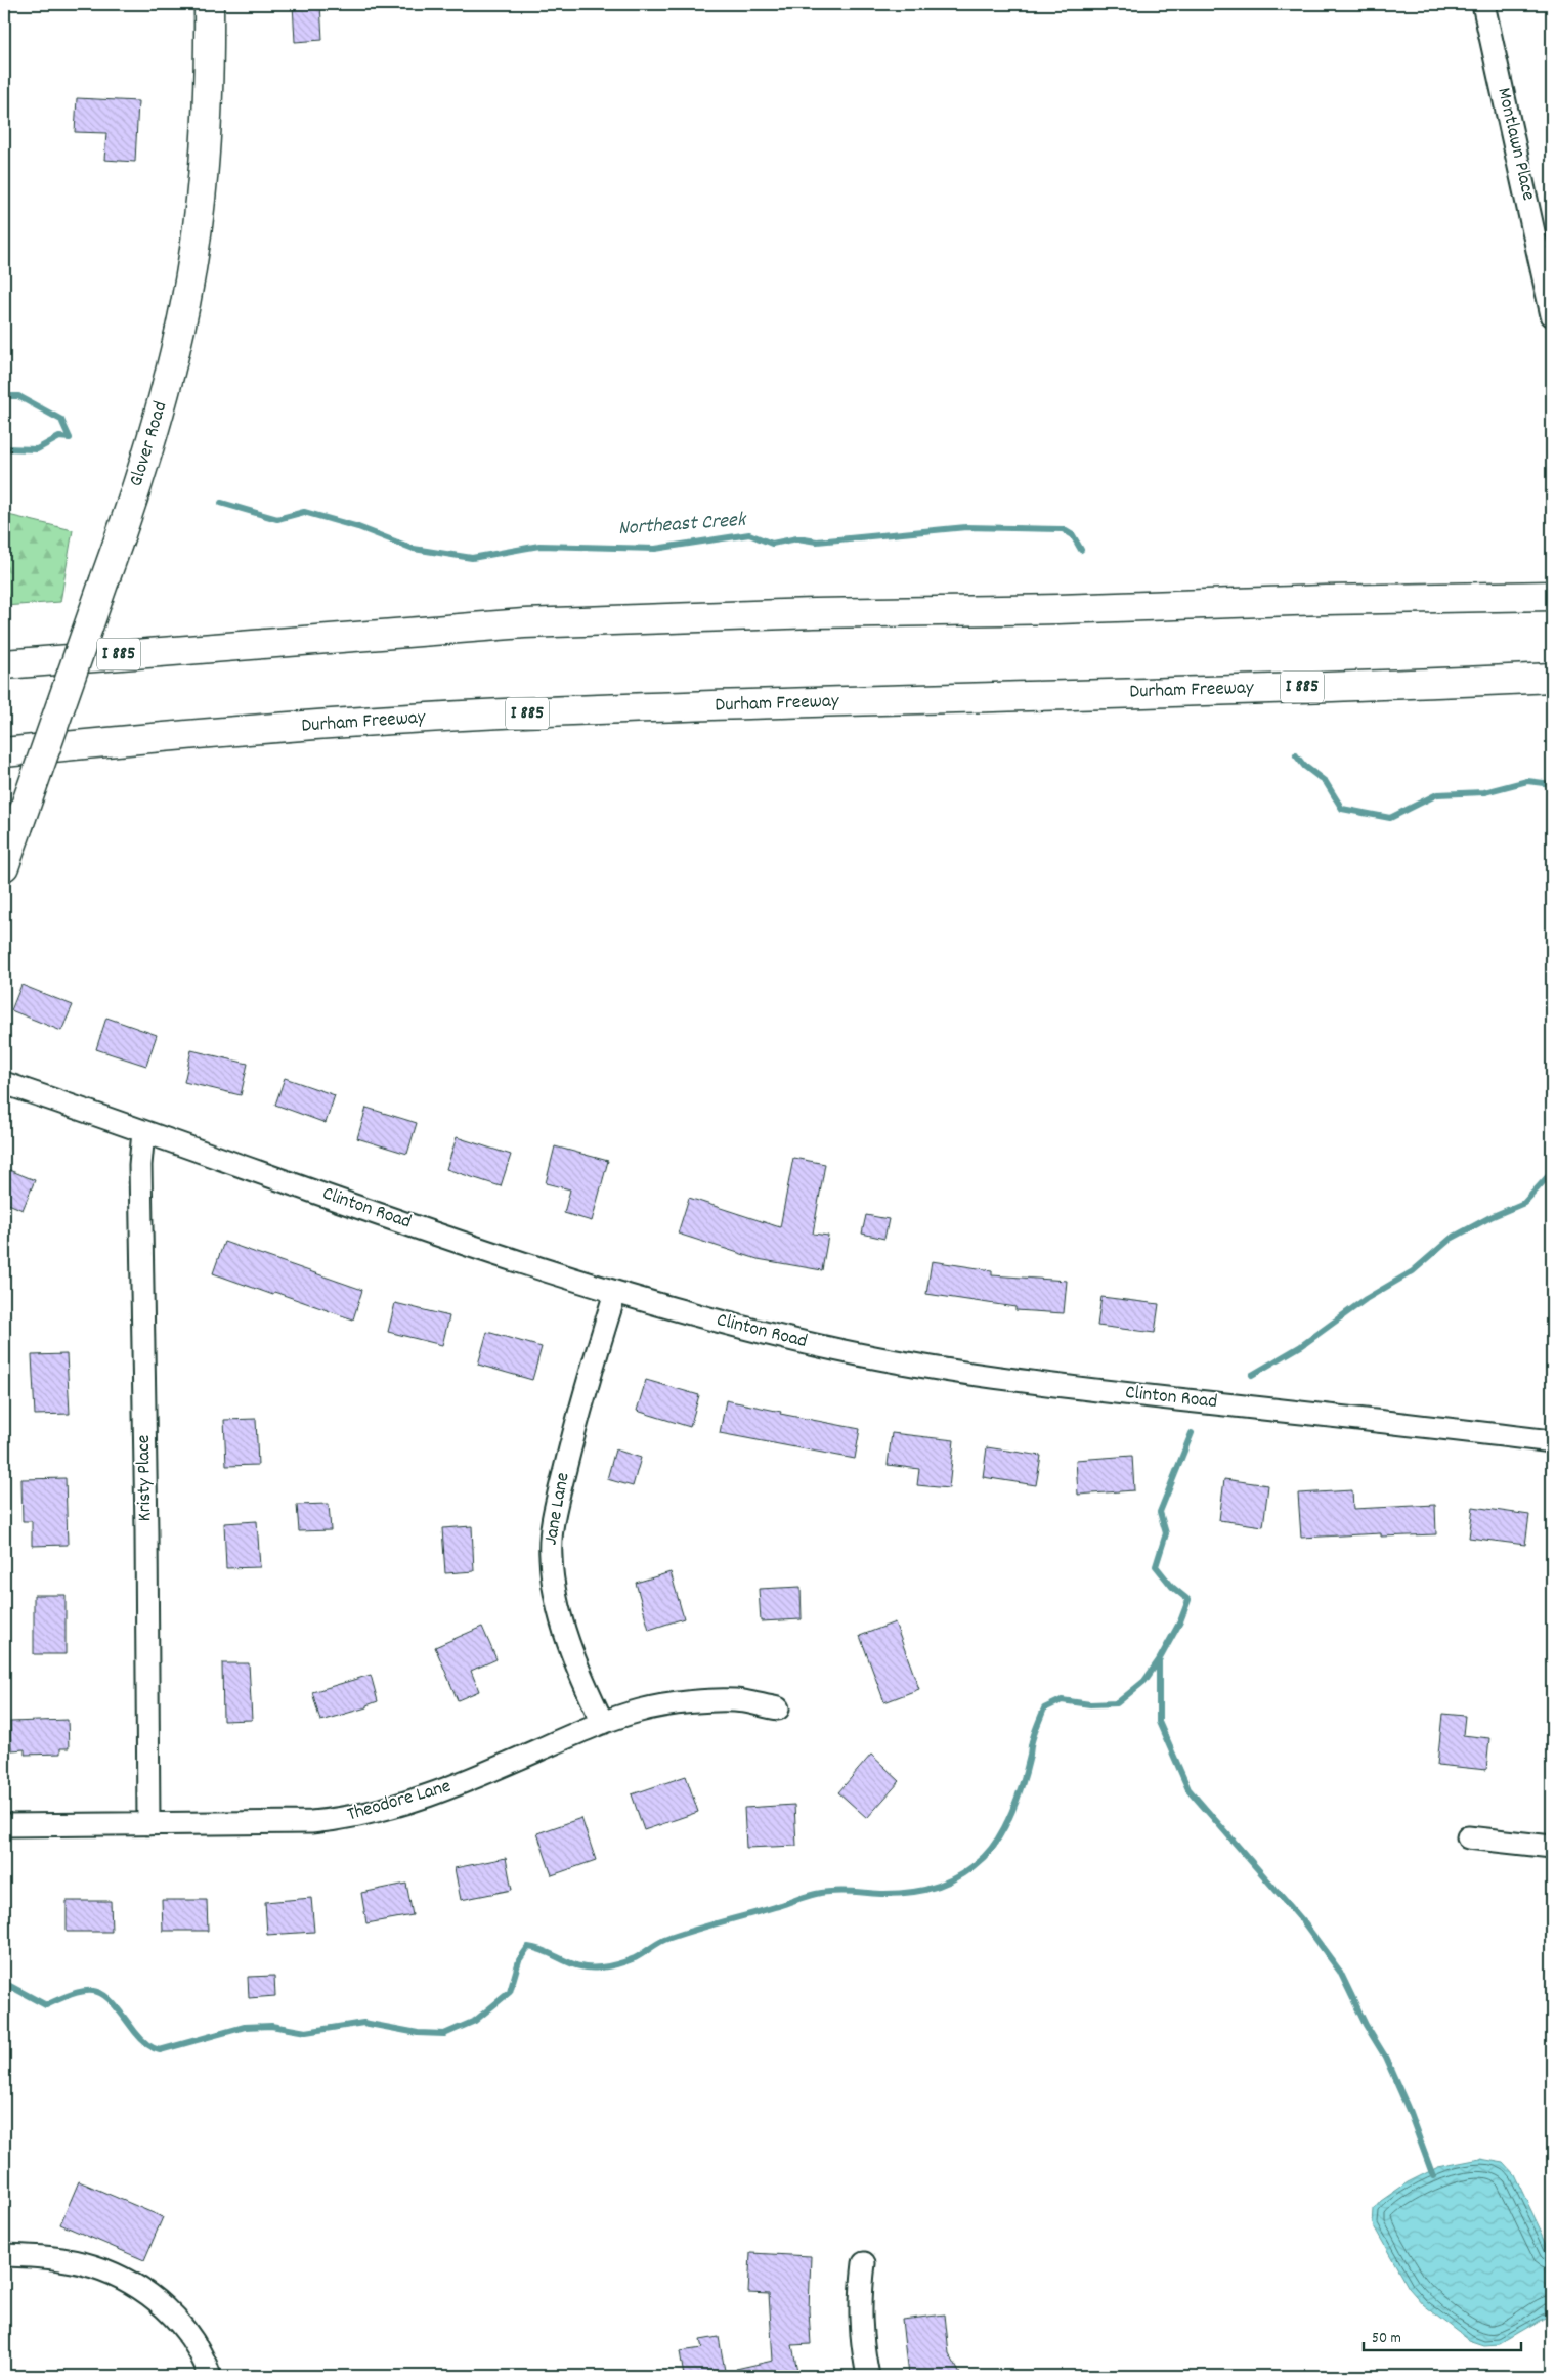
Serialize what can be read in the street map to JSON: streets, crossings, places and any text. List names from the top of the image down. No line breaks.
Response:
{"streets":{"main road":["Glover Road","I 885","Durham Freeway"],"street":["Montlawn Place","Clinton Road","Kristy Place","Jane Lane","Theodore Lane"]},"crossings":[["Clinton Road","Kristy Place"],["Clinton Road","Jane Lane"],["Kristy Place","Theodore Lane"],["Jane Lane","Theodore Lane"]],"water":["Northeast Creek"],"scale_bar":"50 m"}
